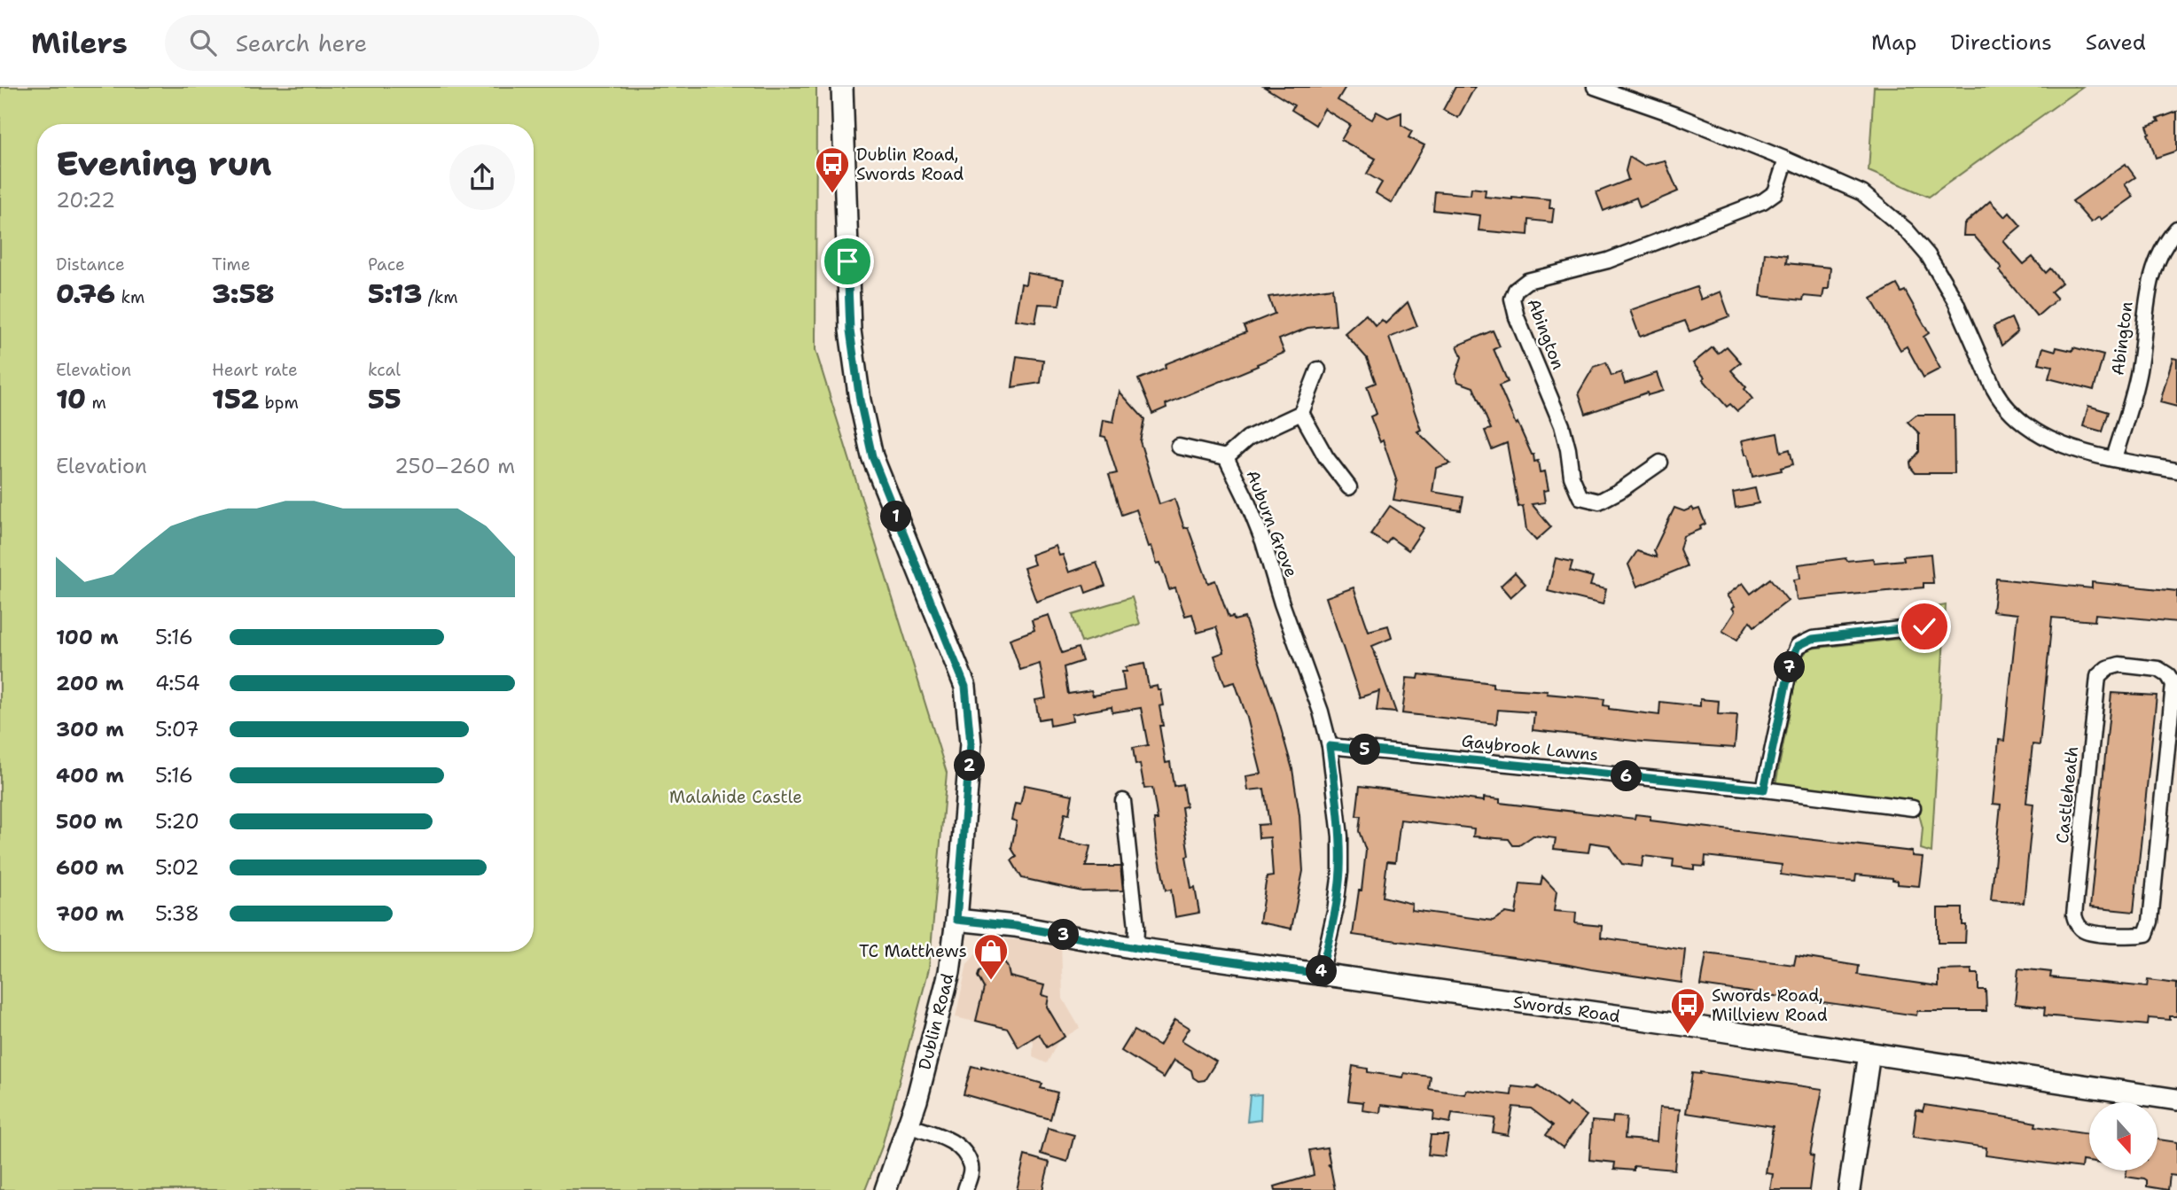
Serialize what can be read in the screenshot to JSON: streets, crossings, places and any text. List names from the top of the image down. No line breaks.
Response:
{"streets":{"main road":["Swords Road","Dublin Road"],"street":["Abington","Auburn Grove","Gaybrook Lawns","Castleheath"]},"crossings":[["Auburn Grove","Gaybrook Lawns"],["Swords Road","Dublin Road"]],"parks":["Malahide Castle"],"places":{"bus stop":["Dublin Road, Swords Road","Swords Road, Millview Road"],"shop":["TC Matthews"]},"north":"bottom","page":{"header":"Milers","search":"Search here","nav":["Map","Directions","Saved"],"heading":["Evening run","20:22"],"stats":[["Distance","0.76 km"],["Time","3:58"],["Pace","5:13 /km"],["Elevation","10 m"],["Heart rate","152 bpm"],["kcal","55"]],"chart":["Elevation","250–260 m"],"pins":["1","7","5","2","6","3","4"],"list":[{"name":"100 m","note":"5:16"},{"name":"200 m","note":"4:54"},{"name":"300 m","note":"5:07"},{"name":"400 m","note":"5:16"},{"name":"500 m","note":"5:20"},{"name":"600 m","note":"5:02"},{"name":"700 m","note":"5:38"}]}}
